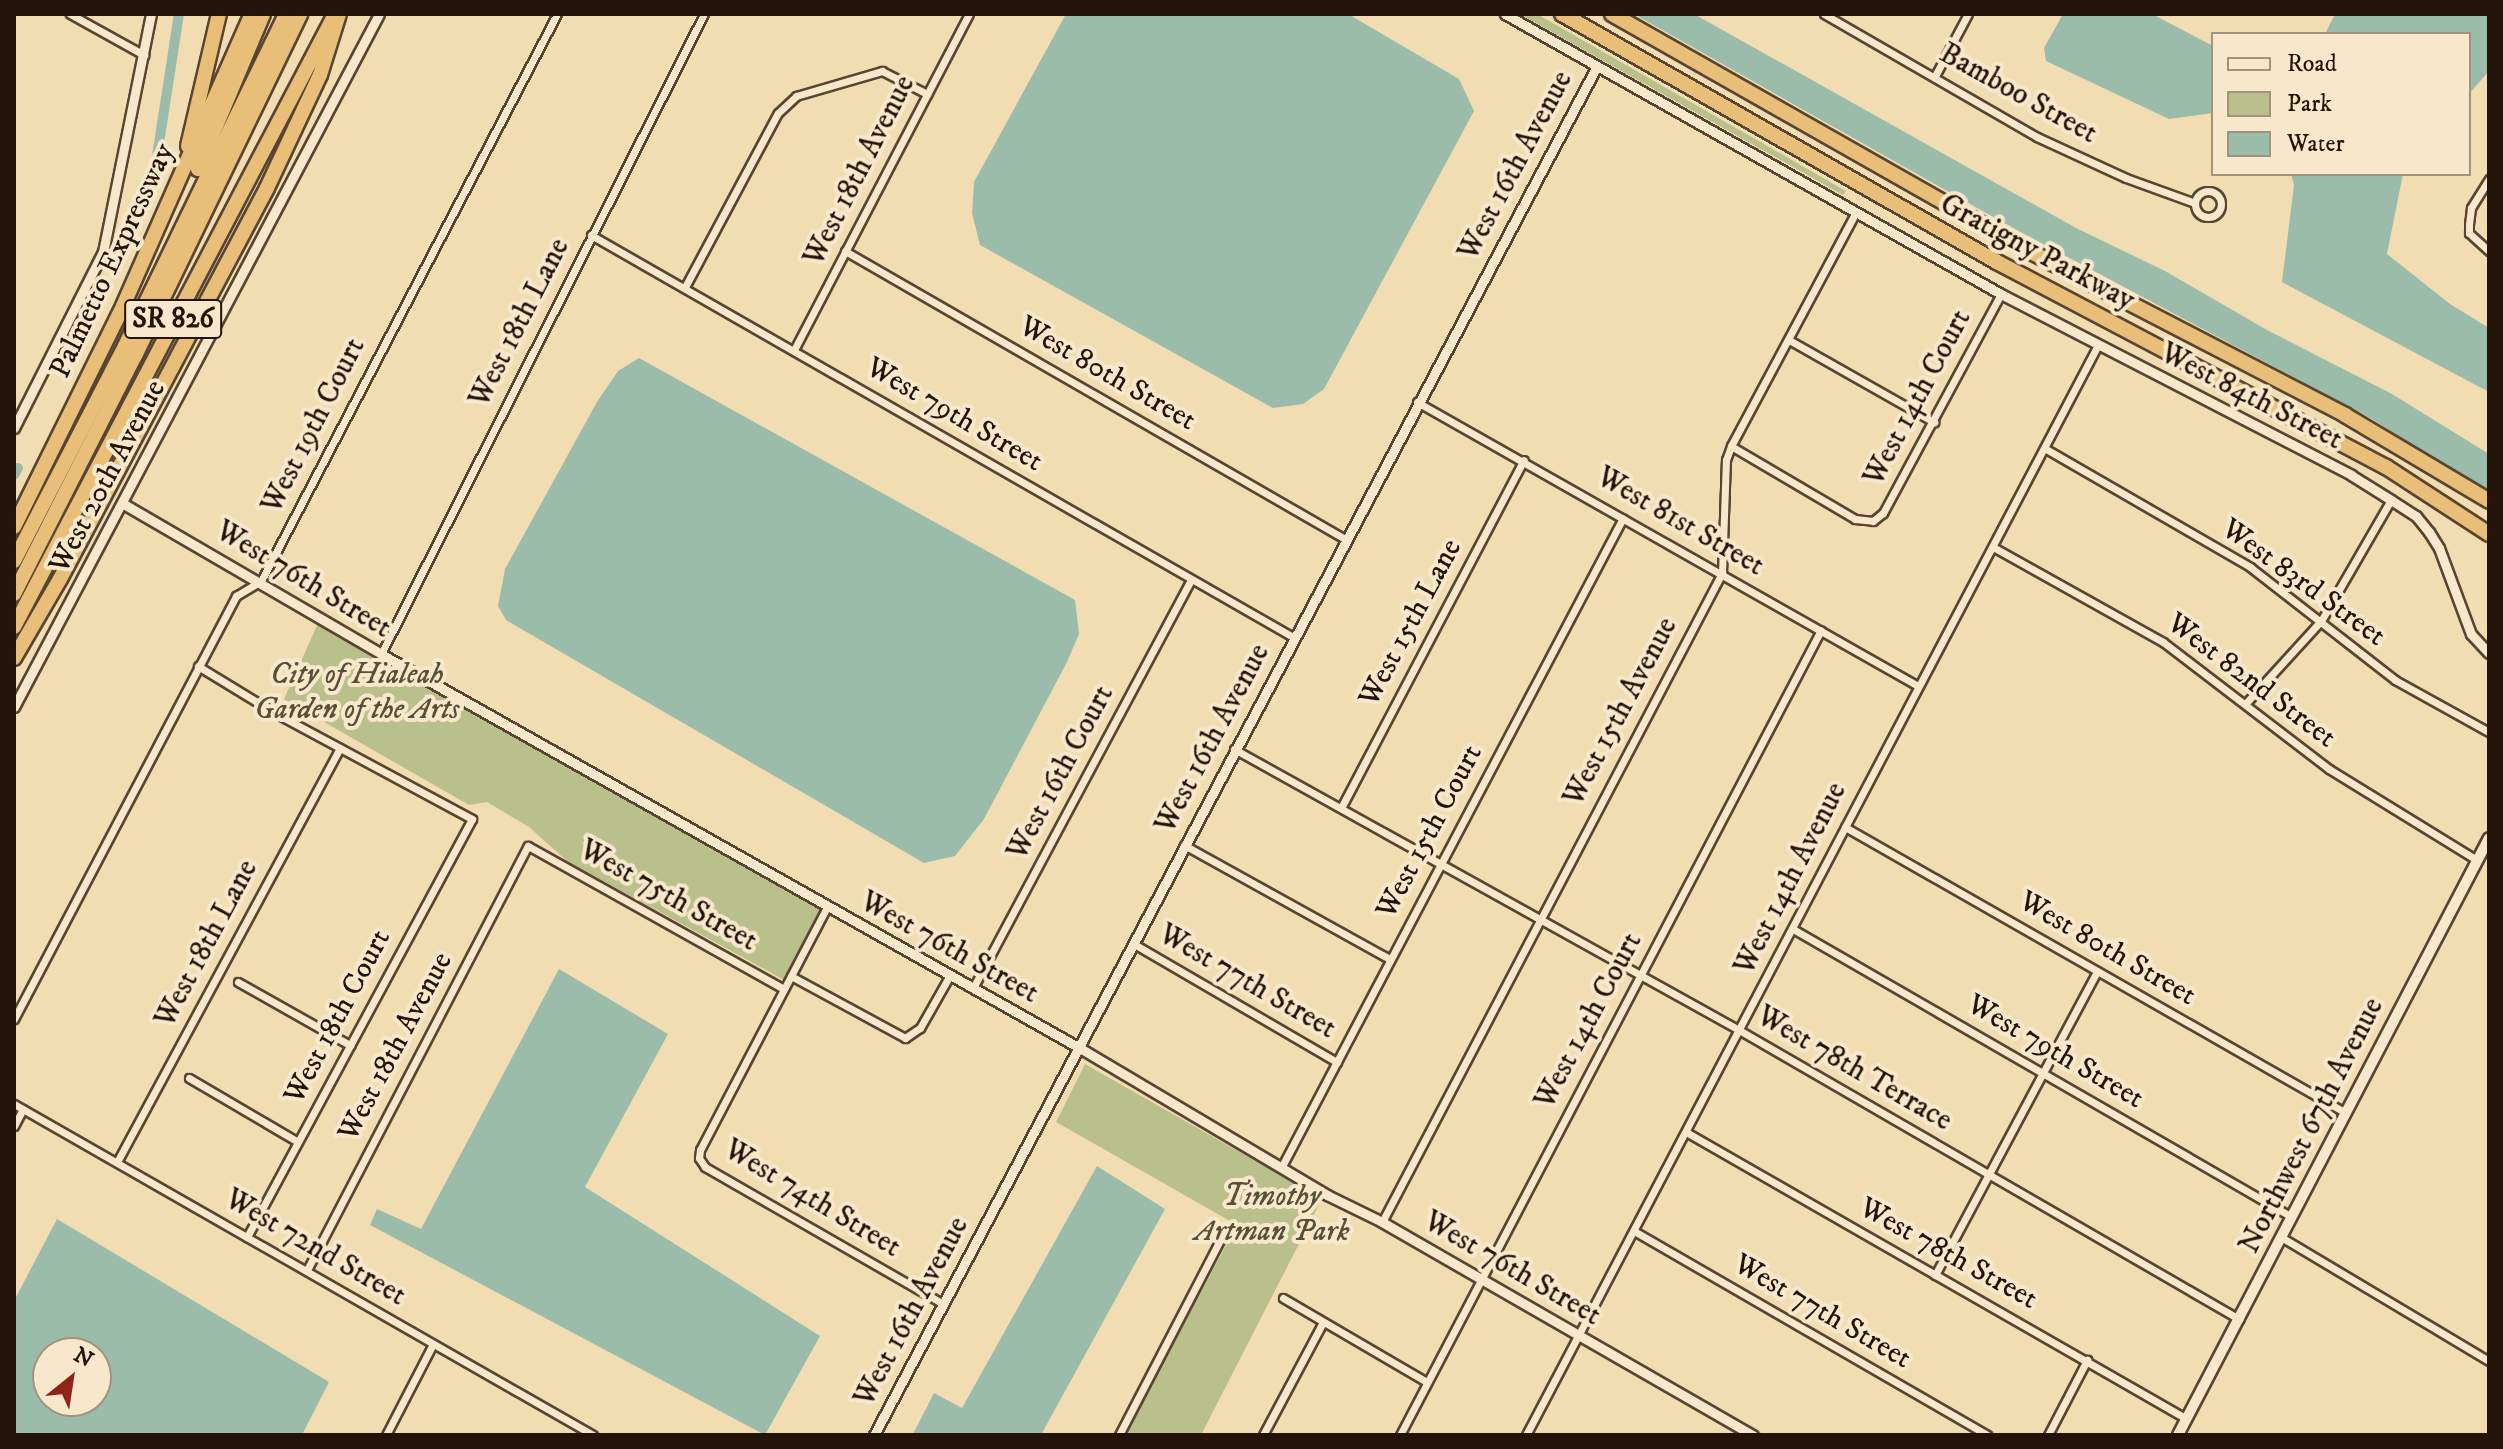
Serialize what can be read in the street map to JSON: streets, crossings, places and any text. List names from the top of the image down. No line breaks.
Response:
{"streets":{"highway":["Gratigny Parkway","Palmetto Expressway","SR 826"],"main road":["Northwest 67th Avenue"],"street":["Bamboo Street","West 16th Avenue","West 18th Avenue","West 18th Lane","West 80th Street","West 84th Street","West 14th Court","West 79th Street","West 19th Court","West 20th Avenue","West 81st Street","West 76th Street","West 83rd Street","West 15th Lane","West 82nd Street","West 15th Avenue","West 16th Court","West 15th Court","West 14th Avenue","West 75th Street","West 77th Street","West 18th Court","West 78th Terrace","West 74th Street","West 72nd Street","West 78th Street"]},"crossings":[["West 16th Avenue","West 80th Street"],["West 16th Avenue","West 84th Street"],["West 16th Avenue","West 79th Street"],["West 16th Avenue","West 81st Street"],["West 16th Avenue","West 76th Street"],["West 16th Avenue","West 77th Street"],["West 16th Avenue","West 78th Terrace"],["West 16th Avenue","West 74th Street"],["West 18th Avenue","West 80th Street"],["West 18th Avenue","West 79th Street"],["West 18th Avenue","West 75th Street"],["West 18th Avenue","West 72nd Street"],["West 18th Lane","West 79th Street"],["West 18th Lane","West 76th Street"],["West 18th Lane","West 18th Court"],["West 18th Lane","West 72nd Street"],["West 80th Street","West 14th Avenue"],["West 80th Street","Northwest 67th Avenue"],["West 84th Street","West 14th Court"],["West 84th Street","West 15th Avenue"],["West 84th Street","West 14th Avenue"],["West 14th Court","West 81st Street"],["West 14th Court","West 76th Street"],["West 14th Court","West 15th Avenue"],["West 14th Court","West 78th Terrace"],["West 79th Street","West 16th Court"],["West 79th Street","West 14th Avenue"],["West 79th Street","Northwest 67th Avenue"],["West 19th Court","West 76th Street"],["West 20th Avenue","West 76th Street"],["West 81st Street","West 15th Lane"],["West 81st Street","West 15th Avenue"],["West 81st Street","West 15th Court"],["West 81st Street","West 14th Avenue"],["West 76th Street","West 15th Avenue"],["West 76th Street","West 16th Court"],["West 76th Street","West 15th Court"],["West 76th Street","West 14th Avenue"],["West 83rd Street","West 14th Avenue"],["West 15th Lane","West 78th Terrace"],["West 82nd Street","West 14th Avenue"],["West 82nd Street","Northwest 67th Avenue"],["West 15th Avenue","West 78th Terrace"],["West 15th Court","West 77th Street"],["West 15th Court","West 78th Terrace"],["West 14th Avenue","West 77th Street"],["West 14th Avenue","West 78th Terrace"],["West 14th Avenue","West 78th Street"],["West 75th Street","West 74th Street"],["West 18th Court","West 72nd Street"],["West 78th Terrace","Northwest 67th Avenue"],["Northwest 67th Avenue","West 78th Street"]],"parks":["City of Hialeah Garden of the Arts","Timothy Artman Park"],"legend":["Road","Park","Water"],"north":"top right"}
